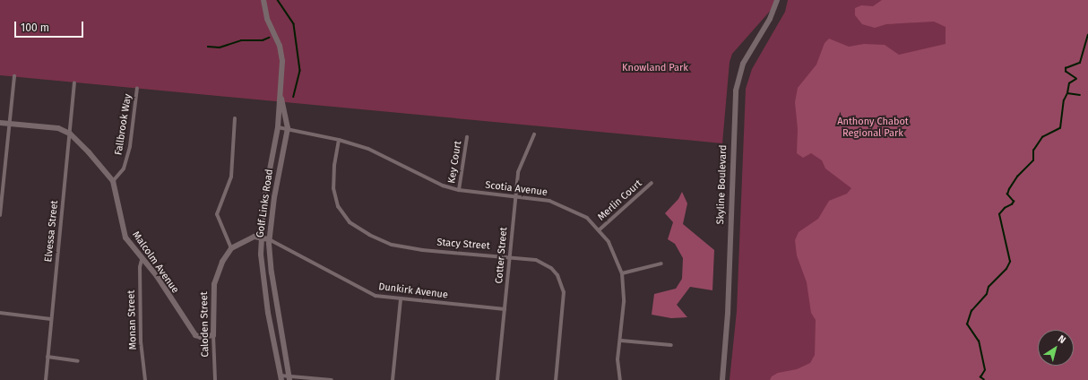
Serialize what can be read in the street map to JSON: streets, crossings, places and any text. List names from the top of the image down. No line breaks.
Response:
{"streets":{"main road":["Skyline Boulevard","Golf Links Road","Malcolm Avenue","Caloden Street"],"street":["Fallbrook Way","Key Court","Scotia Avenue","Merlin Court","Elvessa Street","Stacy Street","Cotter Street","Dunkirk Avenue","Monan Street"]},"crossings":[["Fallbrook Way","Malcolm Avenue"],["Key Court","Scotia Avenue"],["Scotia Avenue","Merlin Court"],["Scotia Avenue","Golf Links Road"],["Scotia Avenue","Stacy Street"],["Scotia Avenue","Cotter Street"],["Golf Links Road","Dunkirk Avenue"],["Golf Links Road","Caloden Street"],["Stacy Street","Cotter Street"],["Cotter Street","Dunkirk Avenue"],["Malcolm Avenue","Monan Street"],["Malcolm Avenue","Caloden Street"],["Dunkirk Avenue","Caloden Street"]],"parks":["Knowland Park","Anthony Chabot Regional Park"],"scale_bar":"100 m","north":"top right"}
